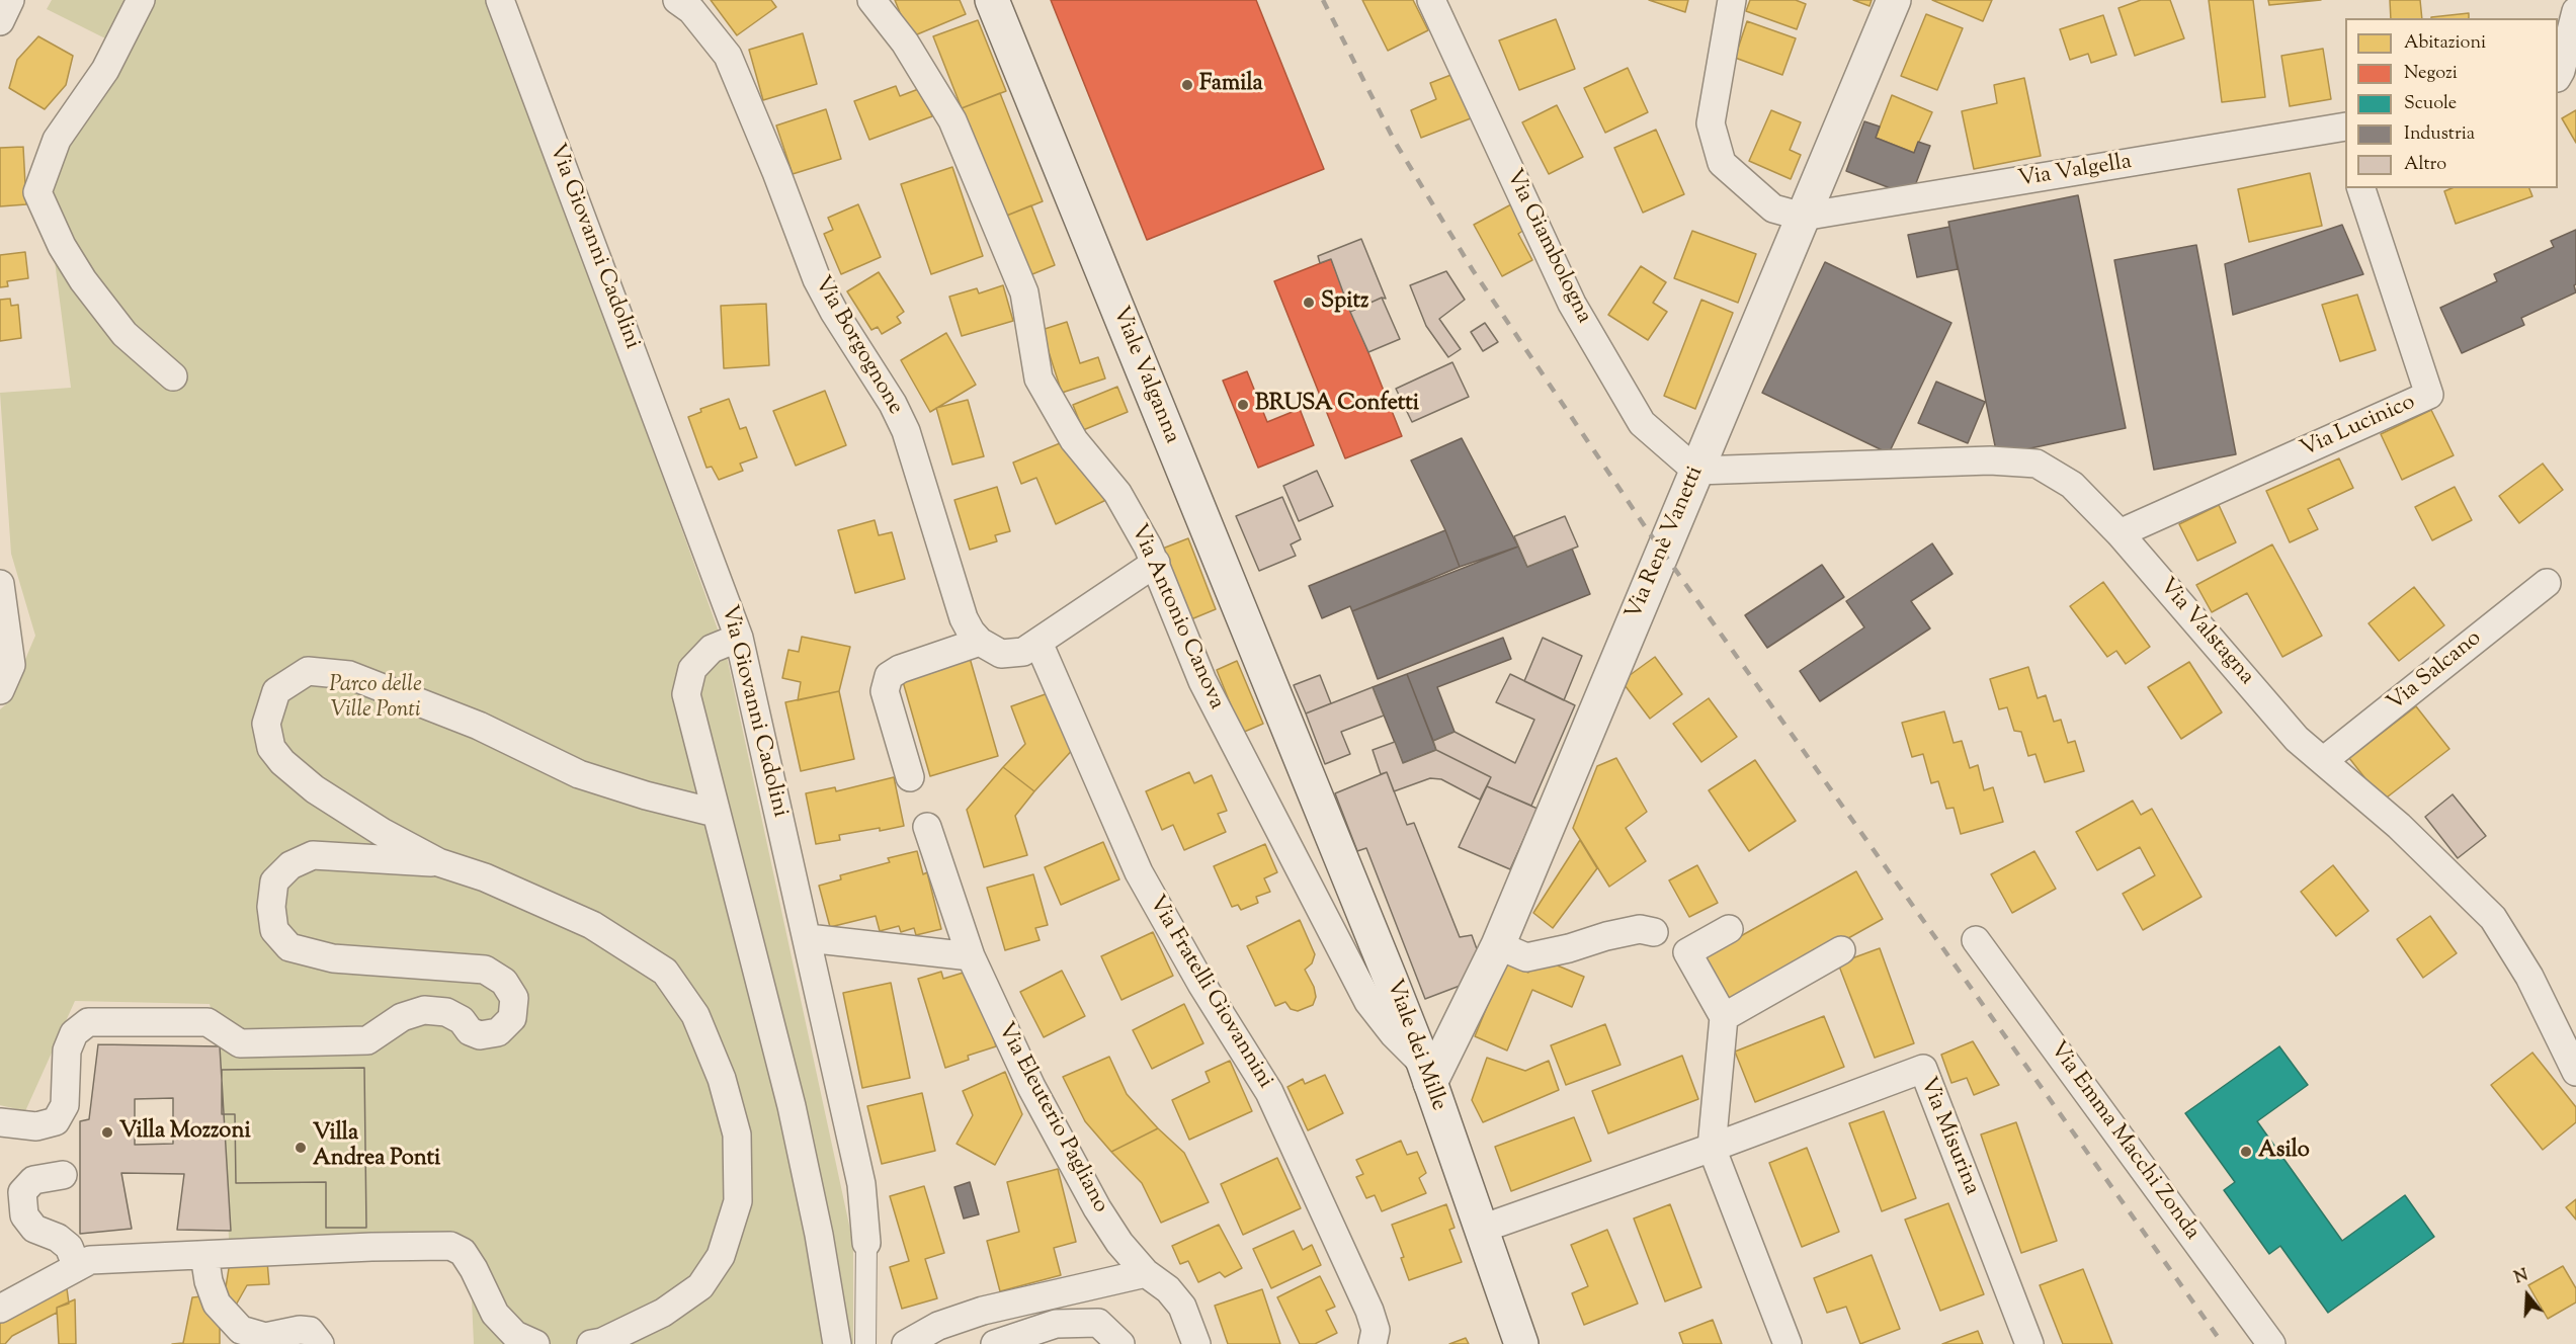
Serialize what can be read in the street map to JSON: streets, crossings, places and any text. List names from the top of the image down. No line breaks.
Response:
{"streets":{"main road":["Viale Valganna","Via Renè Vanetti","Viale dei Mille"],"street":["Via Valgella","Via Giovanni Cadolini","Via Giambologna","Via Borgognone","Via Lucinico","Via Antonio Canova","Via Valstagna","Via Salcano","Via Fratelli Giovannini","Via Eleuterio Pagliano","Via Misurina","Via Emma Macchi Zonda"]},"crossings":[["Via Valgella","Via Renè Vanetti"],["Via Giambologna","Via Renè Vanetti"],["Via Giambologna","Via Valstagna"],["Viale Valganna","Viale dei Mille"],["Via Lucinico","Via Valstagna"],["Via Renè Vanetti","Via Antonio Canova"],["Via Renè Vanetti","Via Valstagna"],["Via Renè Vanetti","Viale dei Mille"],["Via Antonio Canova","Viale dei Mille"],["Via Valstagna","Via Salcano"],["Viale dei Mille","Via Misurina"]],"parks":["Parco delle Ville Ponti"],"places":["Famila","Spitz","BRUSA Confetti","Villa Mozzoni","Villa Andrea Ponti","Asilo"],"legend":["Abitazioni","Negozi","Scuole","Industria","Altro"],"north":"top"}
